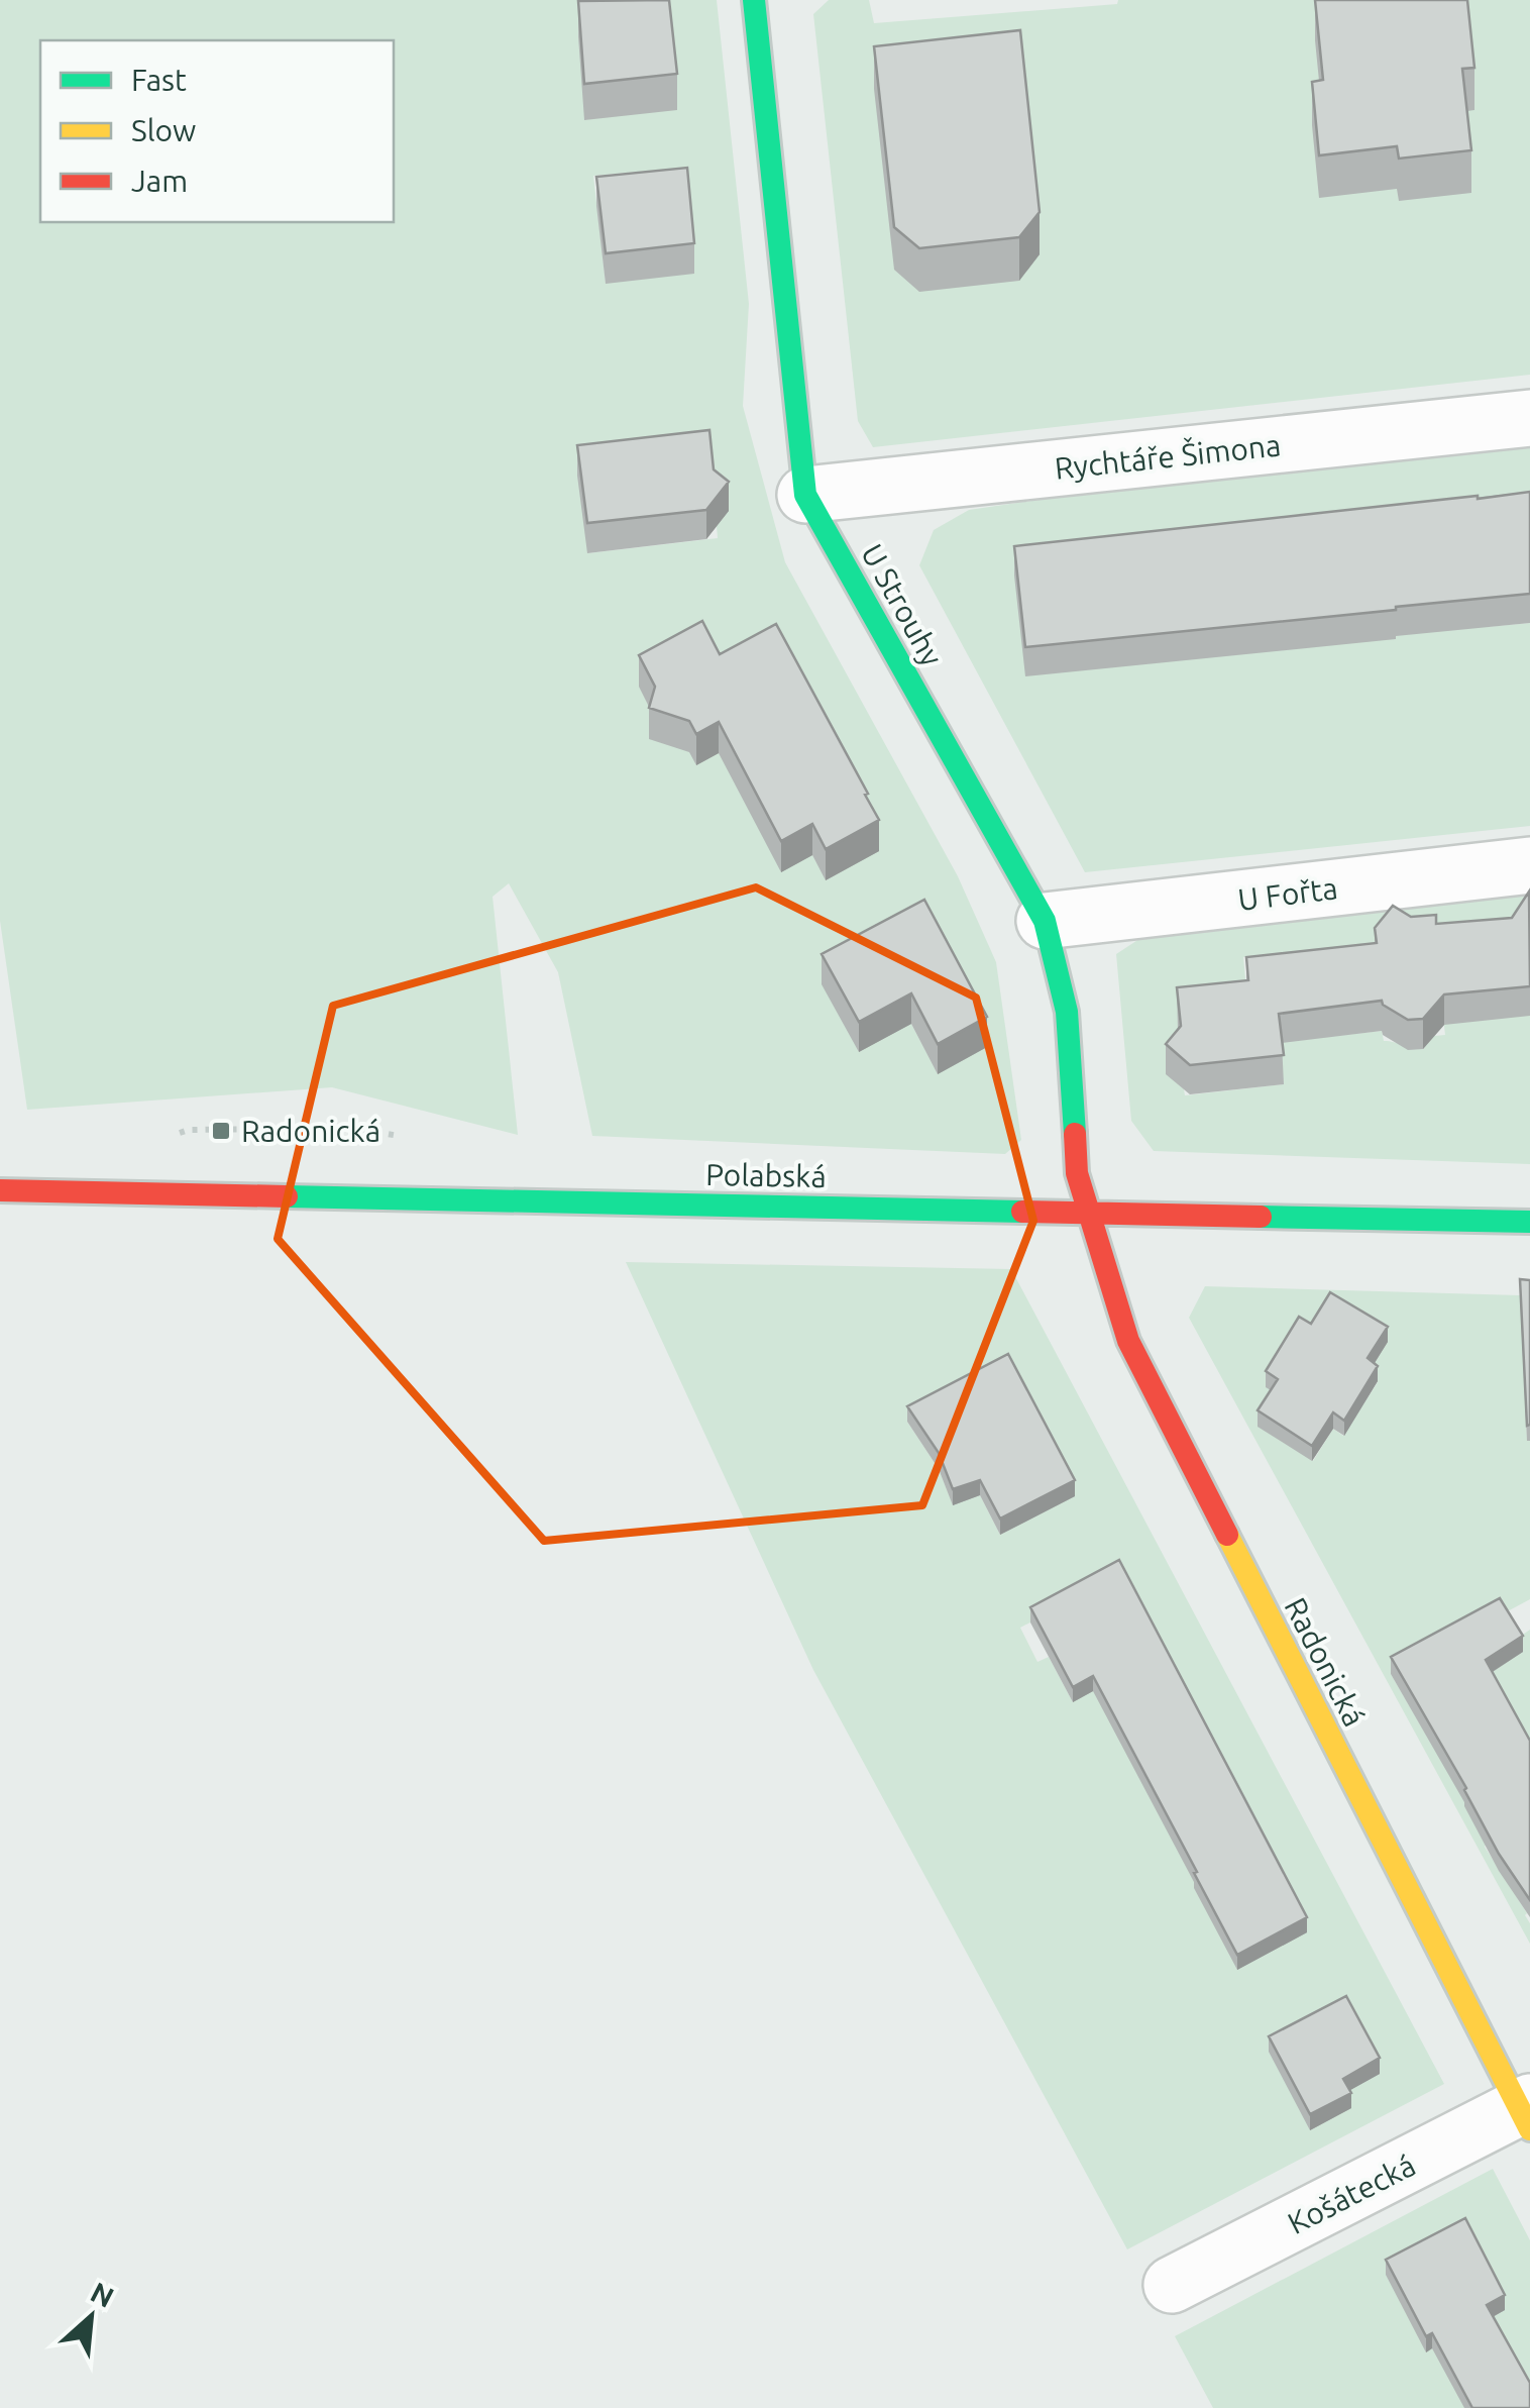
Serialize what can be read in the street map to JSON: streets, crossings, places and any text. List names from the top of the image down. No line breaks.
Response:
{"streets":{"street":["Rychtáře Šimona","U Strouhy","U Fořta","Polabská","Radonická","Košátecká"]},"crossings":[["Rychtáře Šimona","U Strouhy"],["U Strouhy","U Fořta"],["U Strouhy","Polabská"],["U Strouhy","Radonická"],["Polabská","Radonická"],["Radonická","Košátecká"]],"places":{"transit":["Radonická"]},"legend":["Fast","Slow","Jam"],"north":"top right"}
